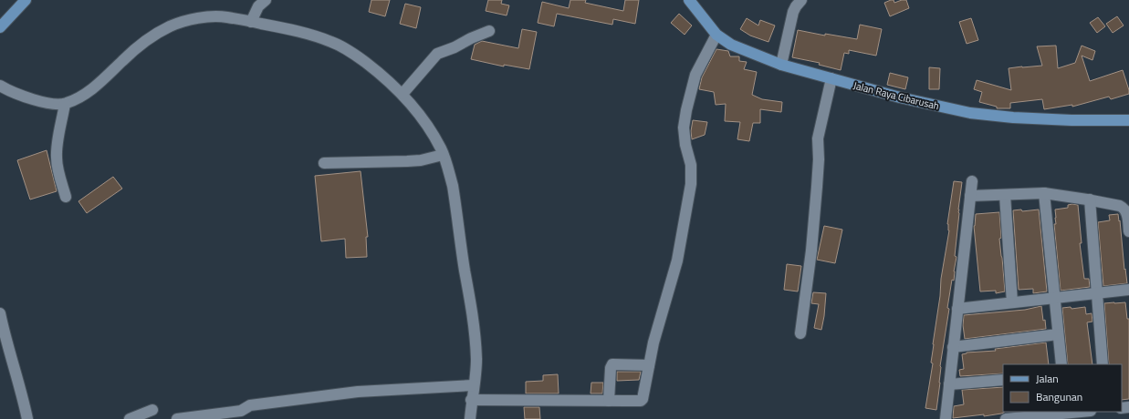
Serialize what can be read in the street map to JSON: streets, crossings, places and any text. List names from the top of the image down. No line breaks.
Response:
{"streets":{"main road":["Jalan Raya Cibarusah"]},"legend":["Jalan","Bangunan"]}
